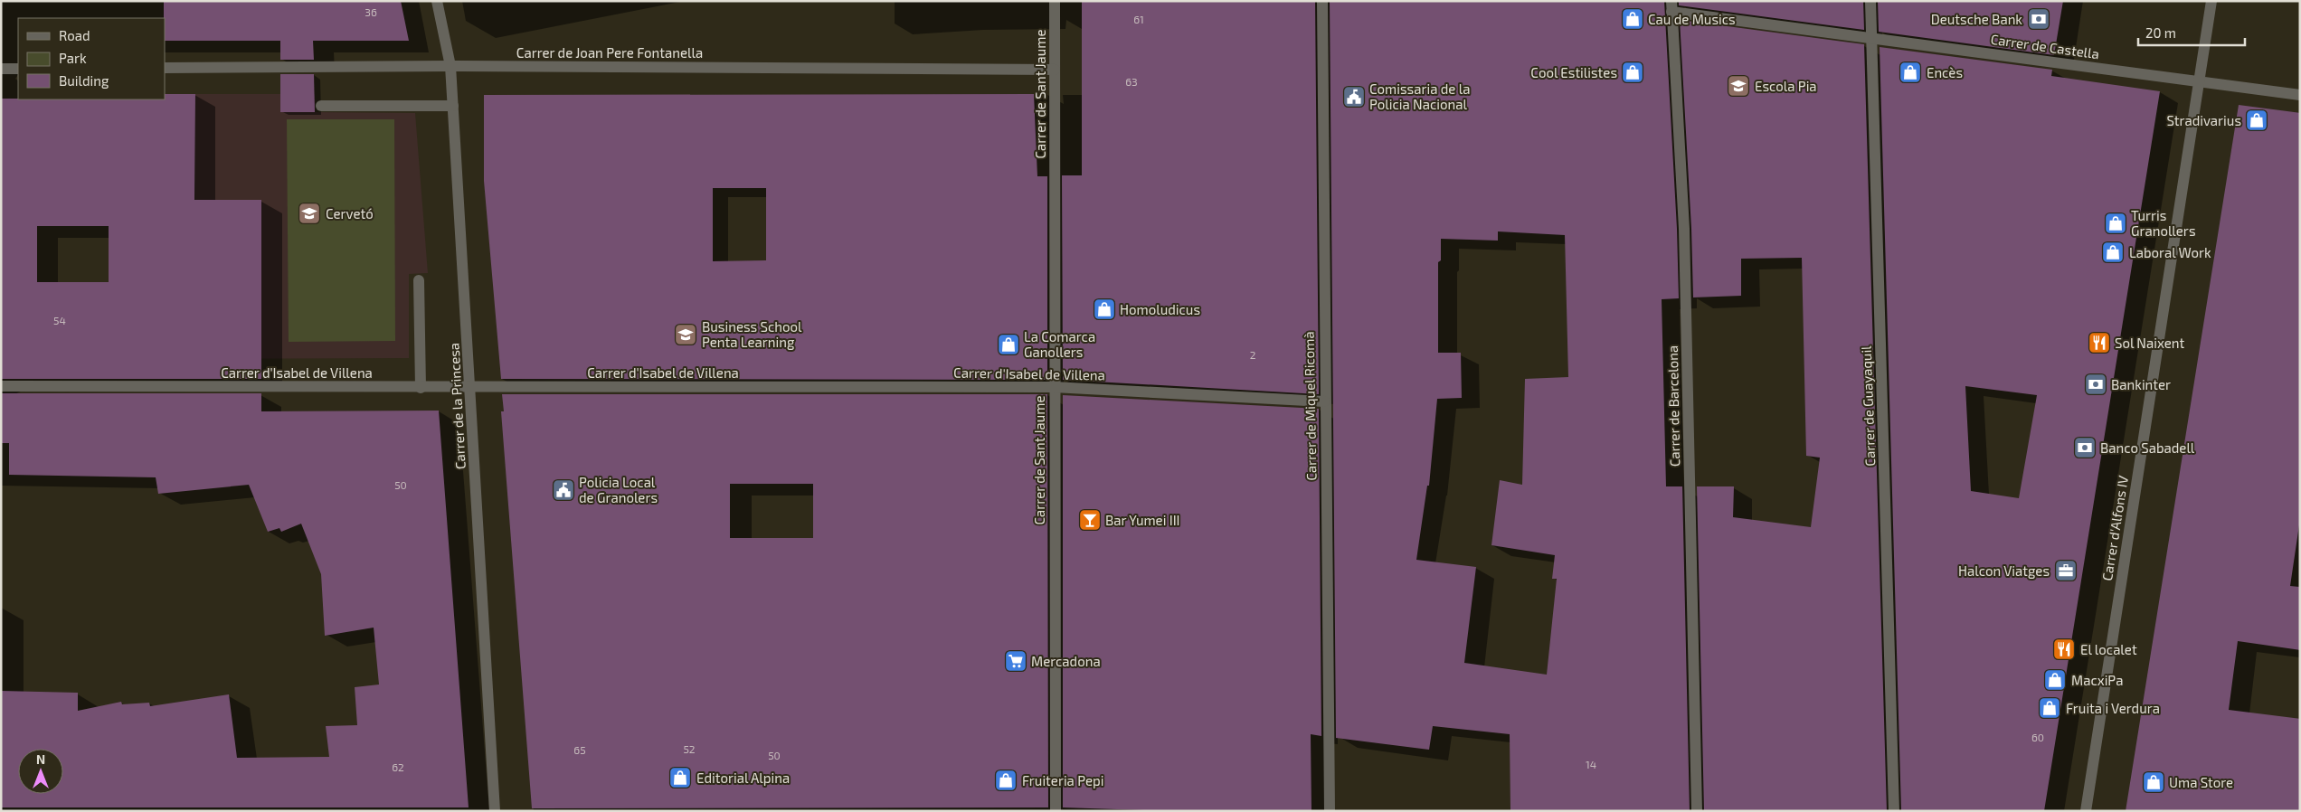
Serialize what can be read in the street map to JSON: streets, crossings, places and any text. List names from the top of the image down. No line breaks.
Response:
{"streets":{"street":["Carrer de Castella","Carrer de Joan Pere Fontanella","Carrer de Sant Jaume","Carrer d'Isabel de Villena","Carrer de la Princesa","Carrer de Miquel Ricomà","Carrer de Barcelona","Carrer de Guayaquil","Carrer d'Alfons IV"]},"crossings":[["Carrer de Castella","Carrer de Barcelona"],["Carrer de Castella","Carrer de Guayaquil"],["Carrer de Castella","Carrer d'Alfons IV"],["Carrer de Joan Pere Fontanella","Carrer de Sant Jaume"],["Carrer de Joan Pere Fontanella","Carrer de la Princesa"],["Carrer de Sant Jaume","Carrer d'Isabel de Villena"],["Carrer d'Isabel de Villena","Carrer de la Princesa"],["Carrer d'Isabel de Villena","Carrer de Miquel Ricomà"]],"places":{"shop":["Cau de Musics","Cool Estilistes","Encès","Stradivarius","Turris Granollers","Laboral Work","Homoludicus","La Comarca Ganollers","MacxiPa","Fruita i Verdura","Editorial Alpina","Fruiteria Pepi","Uma Store"],"bank":["Deutsche Bank","Bankinter","Banco Sabadell"],"school or university":["Escola Pia","Cervetó","Business School Penta Learning"],"public building":["Comissaria de la Policia Nacional","Policia Local de Granolers"],"restaurant":["Sol Naixent","El localet"],"bar":["Bar Yumei III"],"office":["Halcon Viatges"],"supermarket":["Mercadona"]},"house_numbers":["36","61","63","54","2","50","60","52","65","50","14","62"],"legend":["Road","Park","Building"],"scale_bar":"20 m","north":"top"}
